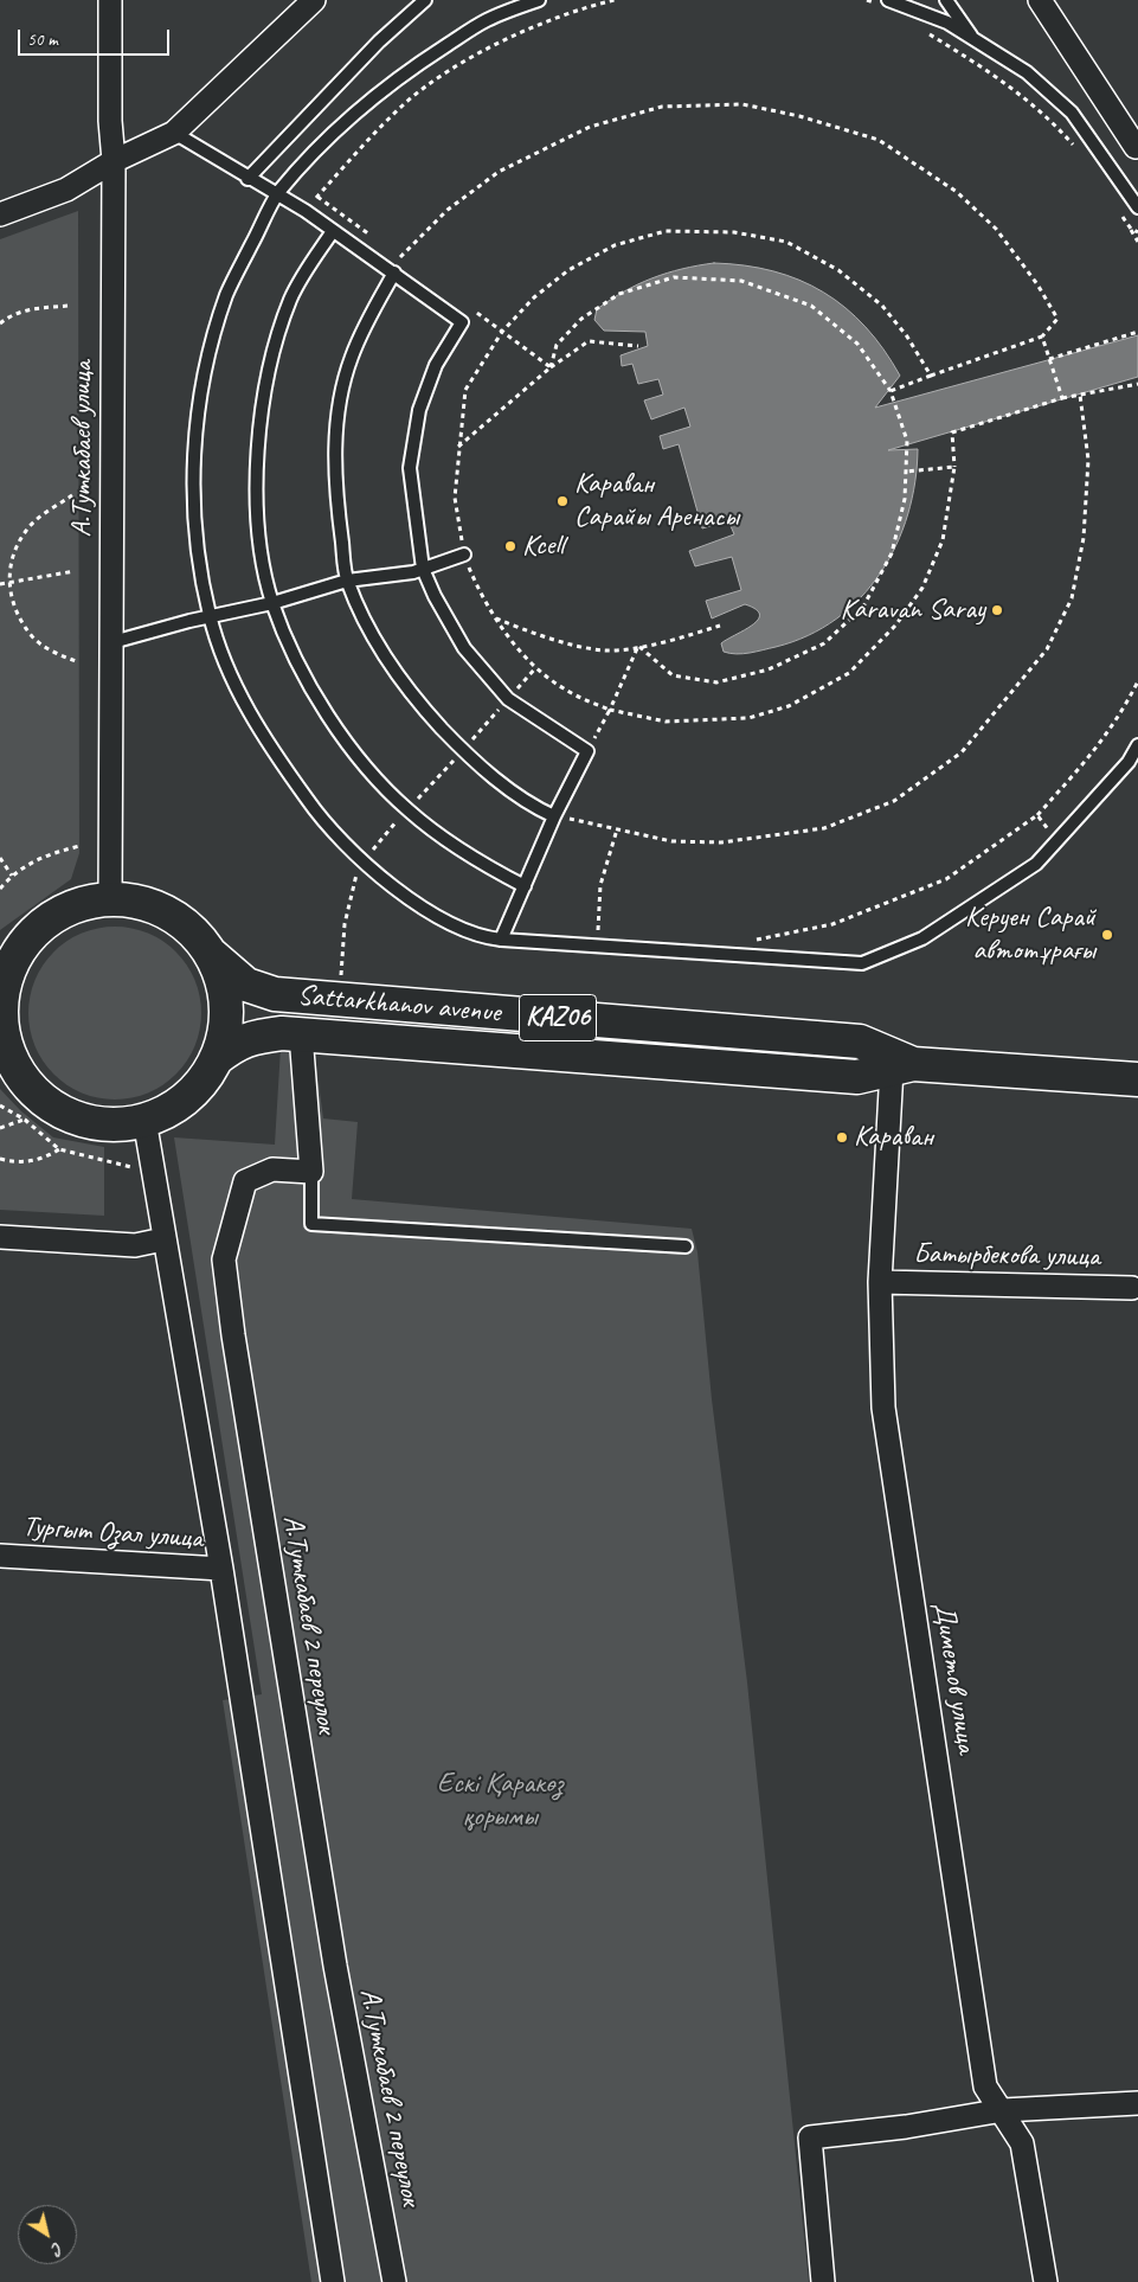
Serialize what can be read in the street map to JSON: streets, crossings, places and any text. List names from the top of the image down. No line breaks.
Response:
{"streets":{"main road":["Sattarkhanov avenue","KАZ06"],"street":["А.Туткабаев улица","Батырбекова улица","Тургыт Озал улица","А.Туткабаев 2 переулок","Диметов улица"]},"crossings":[["А.Туткабаев улица","KАZ06"],["Sattarkhanov avenue","KАZ06"],["Sattarkhanov avenue","Диметов улица"],["Батырбекова улица","Диметов улица"]],"parks":["Ескі Қаракөз қорымы"],"places":["Караван Сарайы Аренасы","Kcell","Karavan Saray","Керуен Сарай автотұрағы","Караван"],"scale_bar":"50 m","north":"bottom right"}
